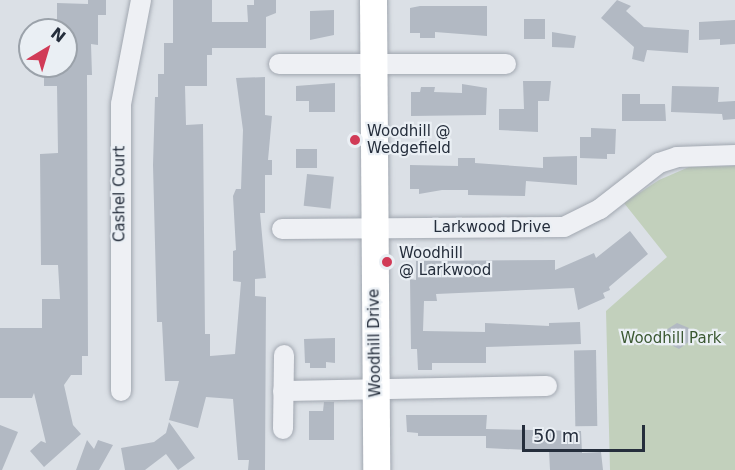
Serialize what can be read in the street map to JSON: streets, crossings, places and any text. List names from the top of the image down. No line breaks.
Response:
{"streets":{"street":["Cashel Court","Larkwood Drive","Woodhill Drive"]},"crossings":[["Larkwood Drive","Woodhill Drive"]],"parks":["Woodhill Park"],"places":["Woodhill @ Wedgefield","Woodhill @ Larkwood"],"scale_bar":"50 m","north":"top right"}
